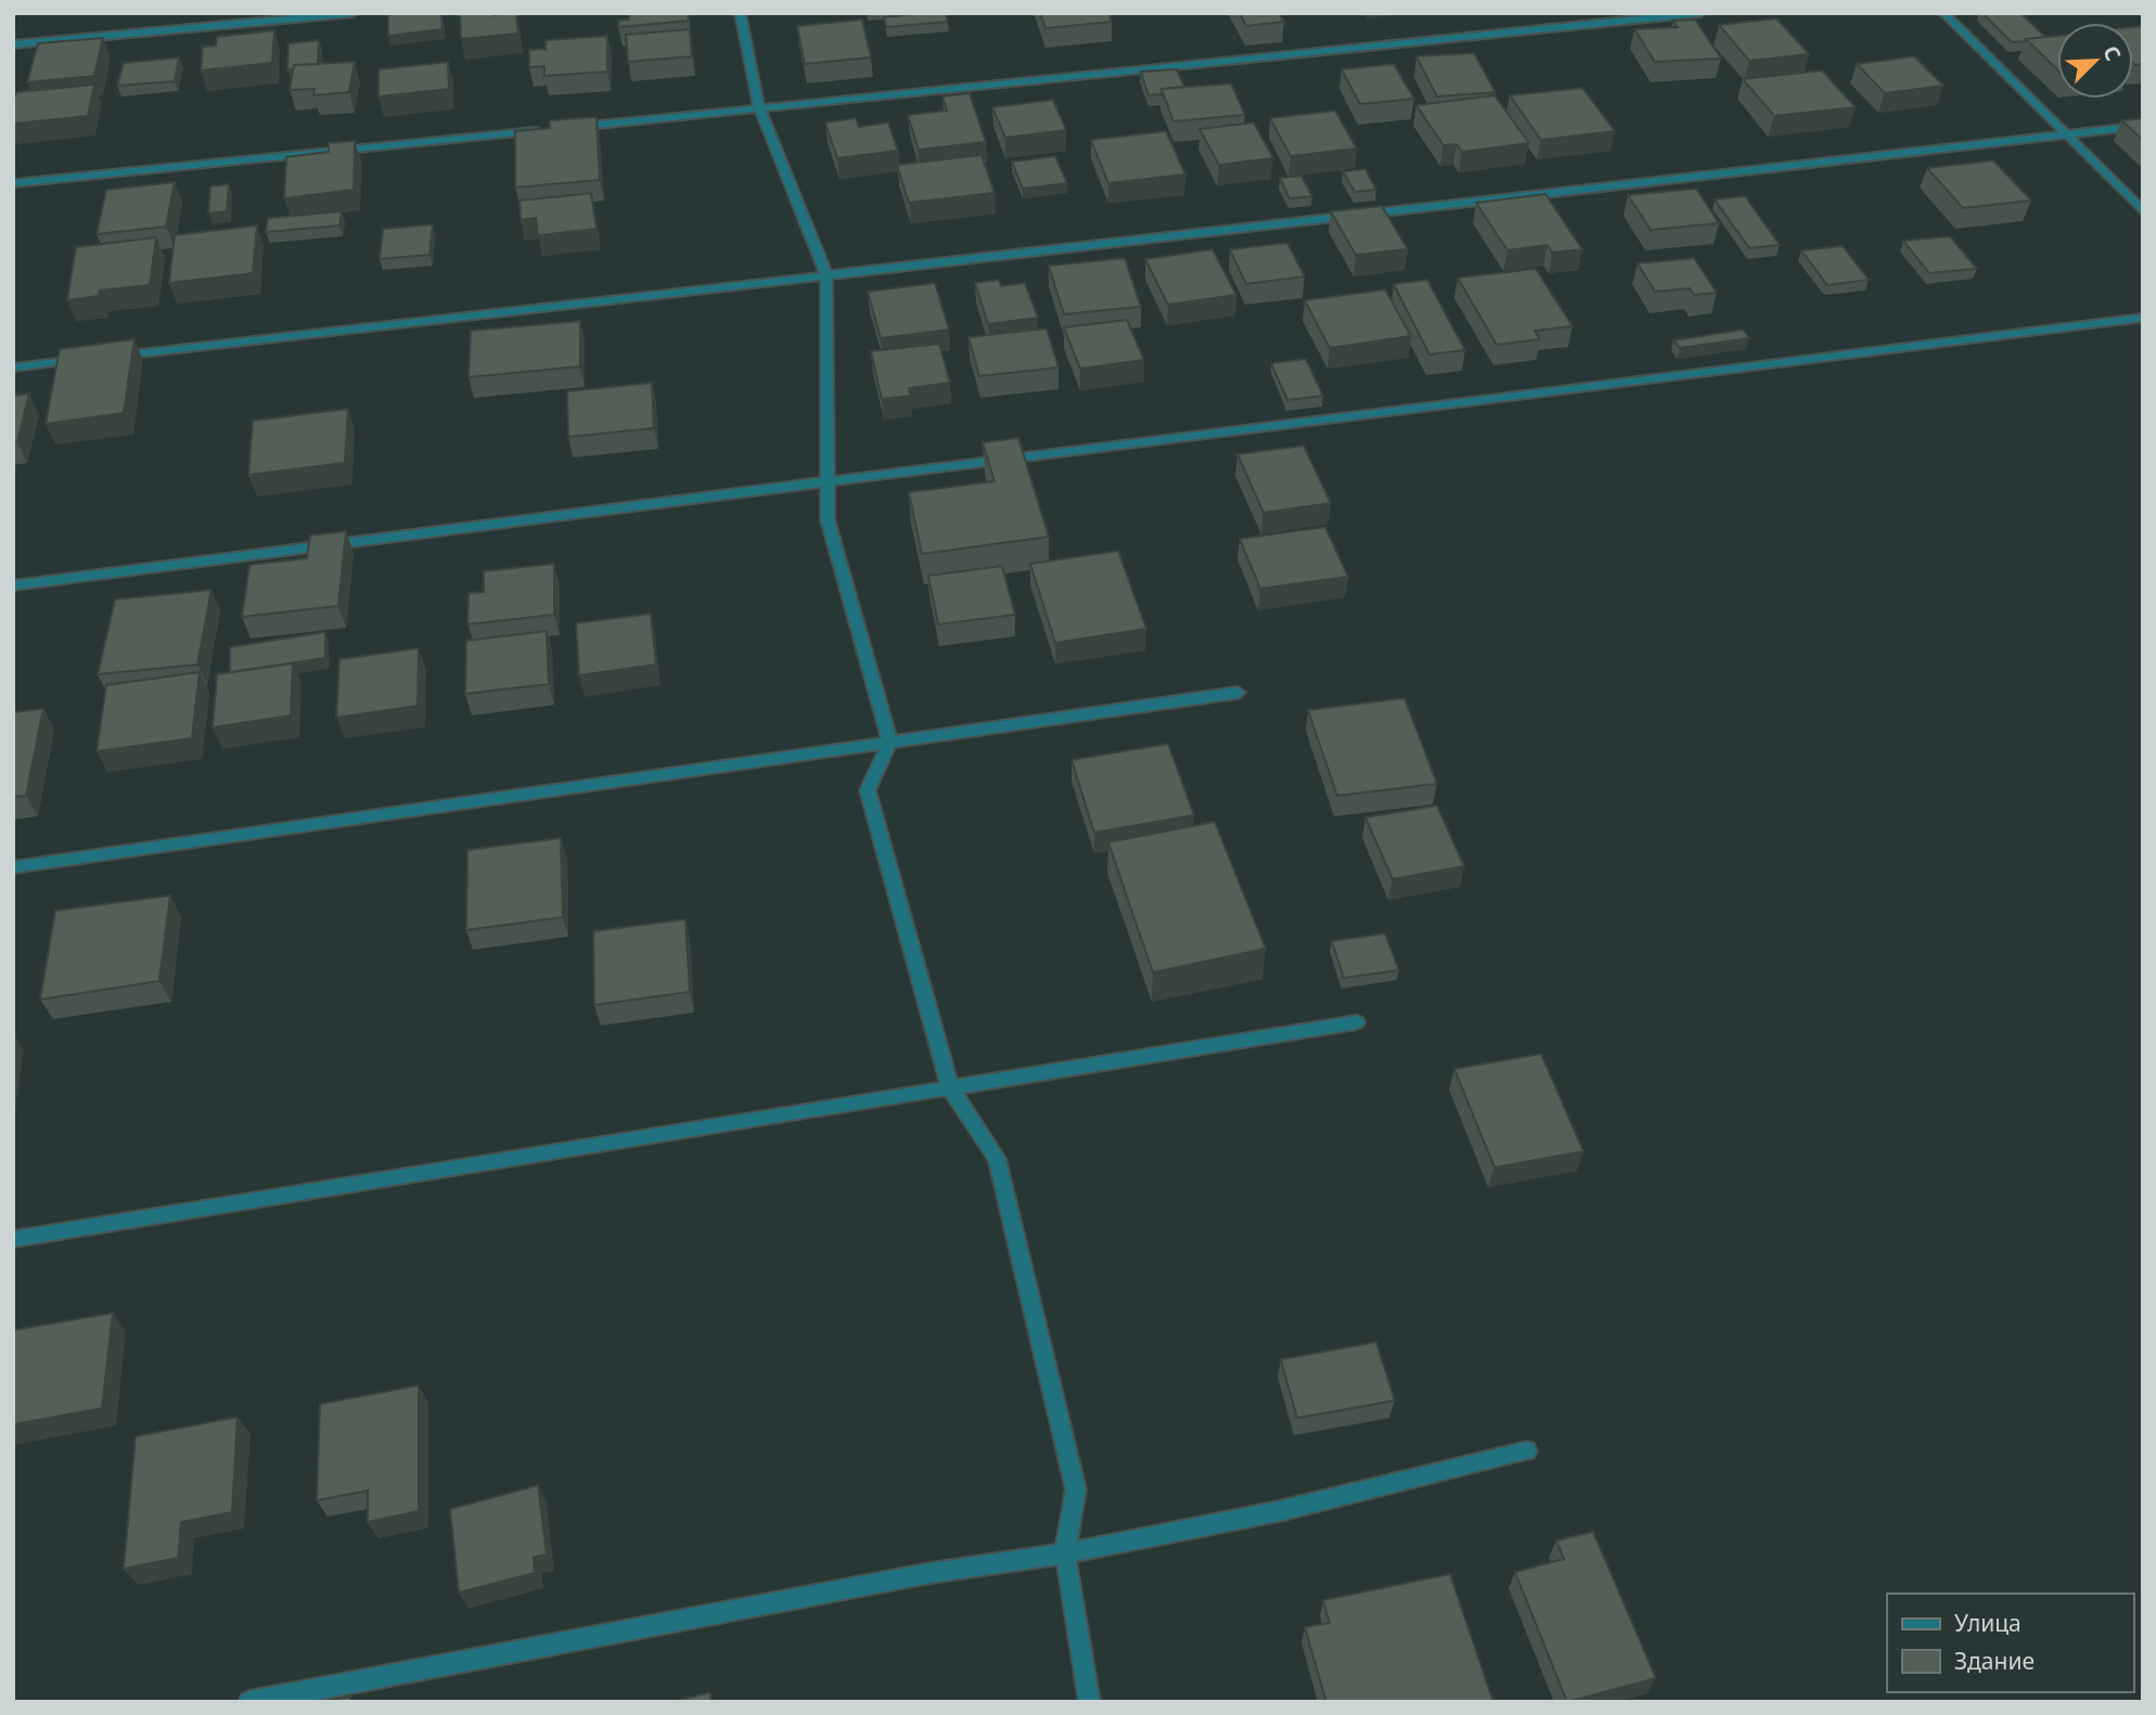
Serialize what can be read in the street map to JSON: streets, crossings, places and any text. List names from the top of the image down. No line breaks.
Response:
{"legend":["Улица","Здание"],"north":"top right"}
